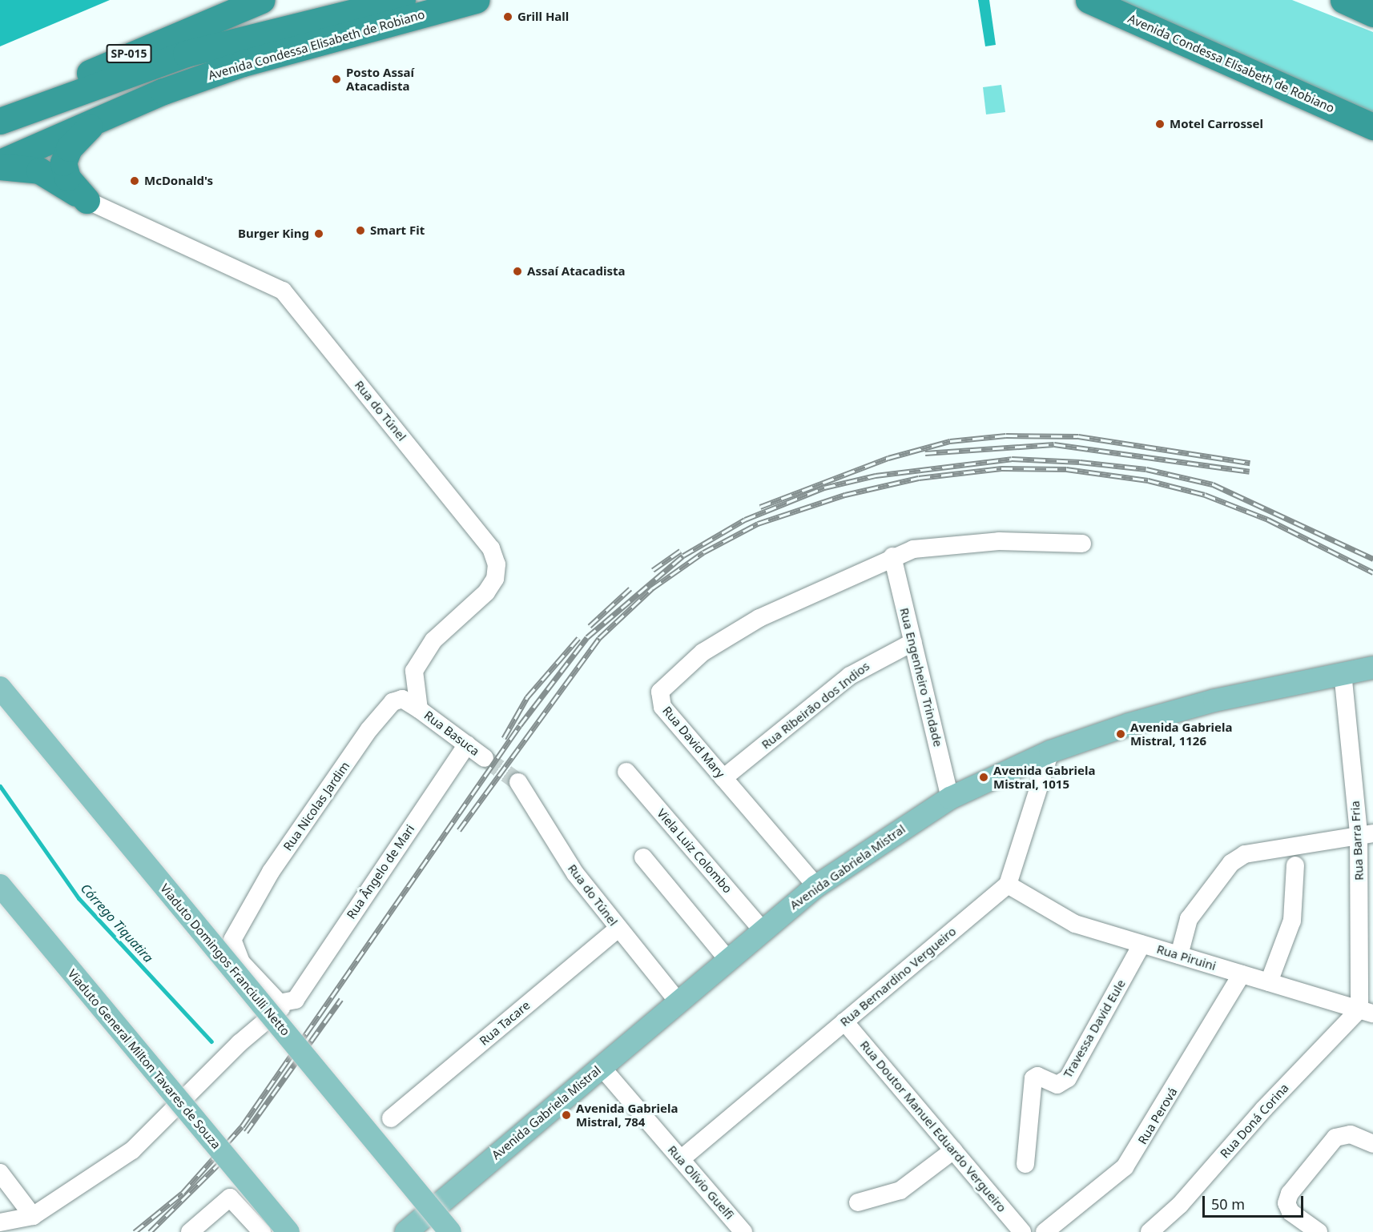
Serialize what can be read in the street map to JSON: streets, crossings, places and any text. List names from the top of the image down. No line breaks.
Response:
{"streets":{"highway":["Avenida Condessa Elisabeth de Robiano","SP-015"],"main road":["Avenida Gabriela Mistral","Viaduto Domingos Franciulli Netto","Viaduto General Milton Tavares de Souza"],"street":["Rua do Túnel","Rua Engenheiro Trindade","Rua Ribeirão dos Indios","Rua Basuca","Rua David Mary","Rua Nicolas Jardim","Rua Barra Fria","Viela Luiz Colombo","Rua Ângelo de Mari","Rua Piruini","Rua Bernardino Vergueiro","Rua Tacare","Travessa David Eule","Rua Perová","Rua Doná Corina","Rua Doutor Manuel Eduardo Vergueiro","Rua Olívio Guelfi"]},"crossings":[["Rua do Túnel","Rua Basuca"],["Rua do Túnel","Rua Nicolas Jardim"],["Rua do Túnel","Avenida Gabriela Mistral"],["Rua do Túnel","Rua Tacare"],["Rua Engenheiro Trindade","Rua Ribeirão dos Indios"],["Rua Engenheiro Trindade","Rua David Mary"],["Rua Engenheiro Trindade","Avenida Gabriela Mistral"],["Rua Ribeirão dos Indios","Rua David Mary"],["Rua Basuca","Rua Nicolas Jardim"],["Rua Basuca","Rua Ângelo de Mari"],["Rua David Mary","Avenida Gabriela Mistral"],["Rua Nicolas Jardim","Rua Ângelo de Mari"],["Rua Barra Fria","Avenida Gabriela Mistral"],["Rua Barra Fria","Rua Piruini"],["Rua Barra Fria","Rua Doná Corina"],["Viela Luiz Colombo","Avenida Gabriela Mistral"],["Avenida Gabriela Mistral","Rua Olívio Guelfi"],["Rua Piruini","Rua Bernardino Vergueiro"],["Rua Piruini","Travessa David Eule"],["Rua Piruini","Rua Perová"],["Rua Piruini","Rua Doná Corina"],["Rua Bernardino Vergueiro","Rua Doutor Manuel Eduardo Vergueiro"],["Rua Bernardino Vergueiro","Rua Olívio Guelfi"]],"water":["Córrego Tiquatira"],"places":["Grill Hall","Posto Assaí Atacadista","Motel Carrossel","McDonald's","Smart Fit","Burger King","Assaí Atacadista","Avenida Gabriela Mistral, 1126","Avenida Gabriela Mistral, 1015","Avenida Gabriela Mistral, 784"],"scale_bar":"50 m"}
